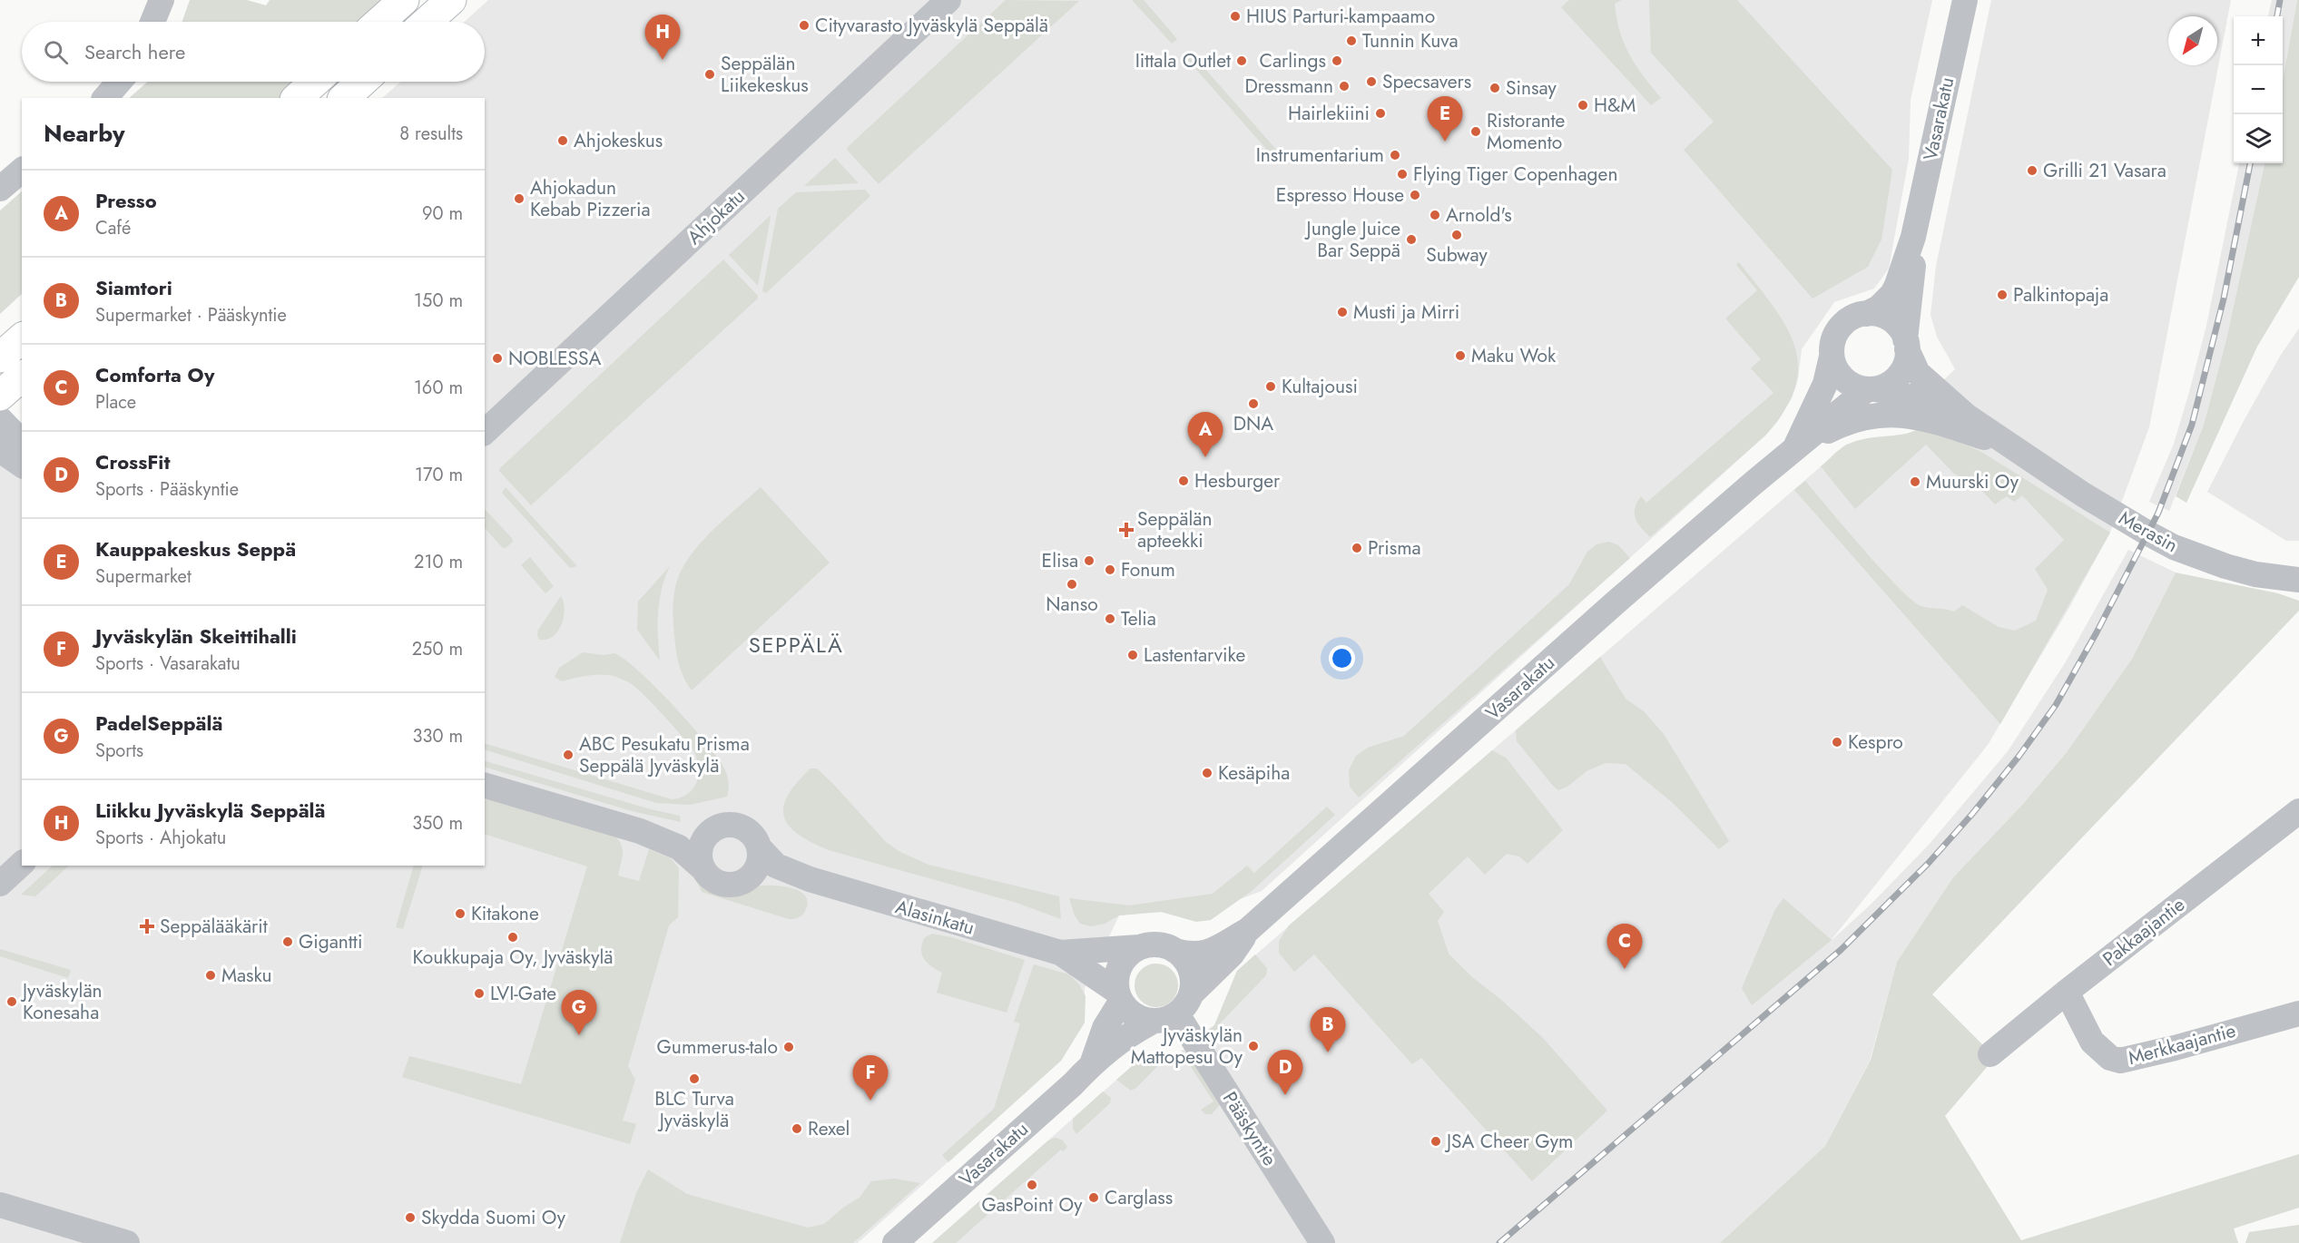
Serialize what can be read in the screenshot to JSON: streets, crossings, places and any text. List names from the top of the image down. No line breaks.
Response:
{"streets":{"street":["Vasarakatu","Ahjokatu","Merasin","Alasinkatu","Pakkaajantie","Merkkaajantie","Pääskyntie"]},"crossings":[["Vasarakatu","Merasin"],["Vasarakatu","Alasinkatu"],["Vasarakatu","Pääskyntie"],["Alasinkatu","Pääskyntie"],["Pakkaajantie","Merkkaajantie"]],"districts":["SEPPÄLÄ"],"places":{"other":["HIUS Parturi-kampaamo","Cityvarasto Jyväskylä Seppälä","Tunnin Kuva","Iittala Outlet","Carlings","Seppälän Liikekeskus","Specsavers","Dressmann","Sinsay","H&M","Hairlekiini","Ristorante Momento","Ahjokeskus","Instrumentarium","Grilli 21 Vasara","Flying Tiger Copenhagen","Espresso House","Ahjokadun Kebab Pizzeria","Arnold's","Subway","Jungle Juice Bar Seppä","Palkintopaja","Musti ja Mirri","Maku Wok","NOBLESSA","Kultajousi","DNA","Hesburger","Muurski Oy","Prisma","Elisa","Fonum","Nanso","Telia","Lastentarvike","Kespro","ABC Pesukatu Prisma Seppälä Jyväskylä","Kesäpiha","Kitakone","Koukkupaja Oy, Jyväskylä","Gigantti","Masku","LVI-Gate","Jyväskylän Konesaha","Jyväskylän Mattopesu Oy","Gummerus-talo","BLC Turva Jyväskylä","Rexel","JSA Cheer Gym","GasPoint Oy","Carglass","Skydda Suomi Oy"],"health":["Seppälän apteekki","Seppälääkärit"]},"north":"bottom left","page":{"pins":["H","E","A","C","G","B","D","F"],"map_buttons":["+","−"],"search":"Search here","heading":["Nearby","8 results"],"list":[{"mark":"A","name":"Presso","note":"Café","value":"90 m"},{"mark":"B","name":"Siamtori","note":"Supermarket · Pääskyntie","value":"150 m"},{"mark":"C","name":"Comforta Oy","note":"Place","value":"160 m"},{"mark":"D","name":"CrossFit","note":"Sports · Pääskyntie","value":"170 m"},{"mark":"E","name":"Kauppakeskus Seppä","note":"Supermarket","value":"210 m"},{"mark":"F","name":"Jyväskylän Skeittihalli","note":"Sports · Vasarakatu","value":"250 m"},{"mark":"G","name":"PadelSeppälä","note":"Sports","value":"330 m"},{"mark":"H","name":"Liikku Jyväskylä Seppälä","note":"Sports · Ahjokatu","value":"350 m"}]}}
